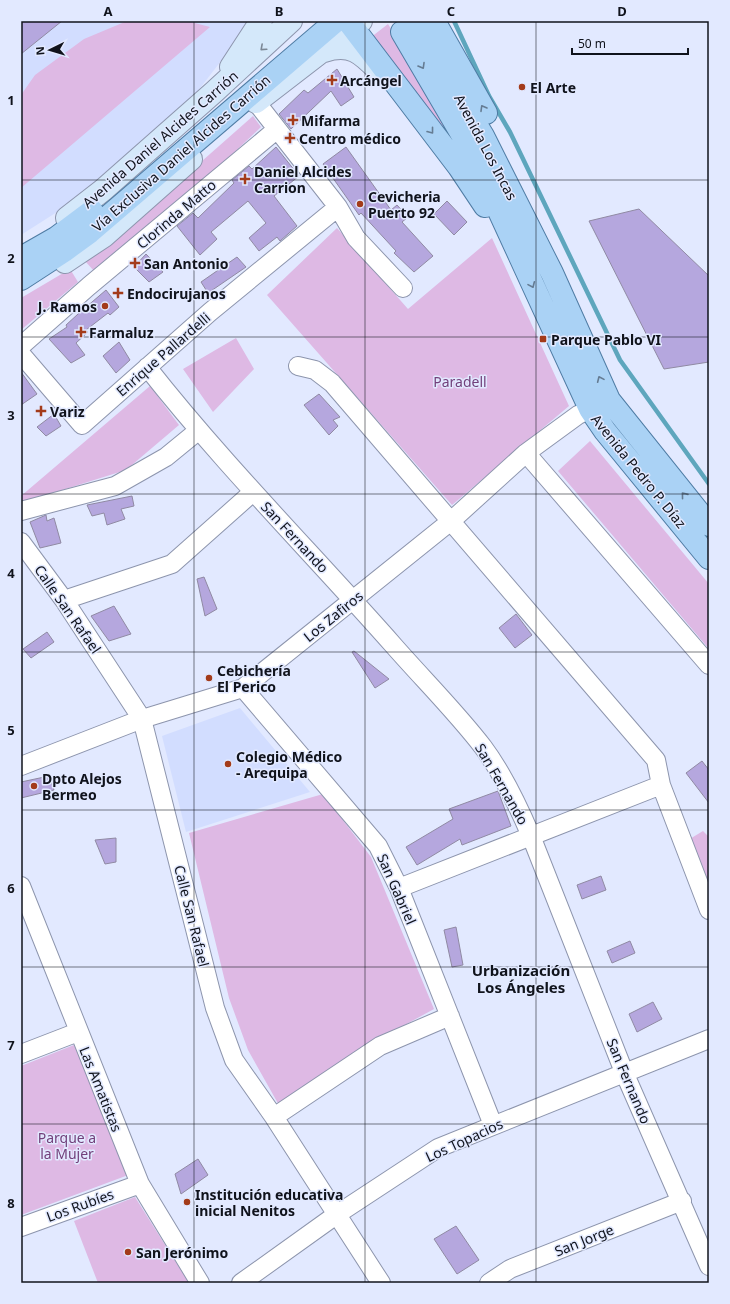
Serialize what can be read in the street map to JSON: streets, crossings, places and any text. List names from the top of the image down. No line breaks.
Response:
{"streets":{"main road":["Avenida Daniel Alcides Carrión","Avenida Los Incas","Vía Exclusiva Daniel Alcides Carrión","Avenida Pedro P. Díaz"],"street":["Clorinda Matto","Enrique Pallardelli","San Fernando","Calle San Rafael","Los Zafiros","San Gabriel","Las Amatistas","Los Topacios","Los Rubíes","San Jorge"]},"crossings":[["Avenida Daniel Alcides Carrión","Vía Exclusiva Daniel Alcides Carrión"],["Avenida Los Incas","Avenida Pedro P. Díaz"],["Enrique Pallardelli","San Fernando"],["Avenida Pedro P. Díaz","Los Zafiros"],["San Fernando","Los Zafiros"],["San Fernando","Los Topacios"],["San Fernando","San Jorge"],["Calle San Rafael","Los Zafiros"],["Calle San Rafael","Los Topacios"],["Los Zafiros","San Gabriel"],["San Gabriel","Los Topacios"],["Las Amatistas","Los Rubíes"]],"districts":["Urbanización Los Ángeles"],"parks":["Paradell","Parque a la Mujer"],"places":{"health":["Arcángel","Mifarma","Centro médico","Daniel Alcides Carrion","San Antonio","Endocirujanos","Farmaluz","Variz"],"other":["El Arte","Cevicheria Puerto 92","J. Ramos","Cebichería El Perico","Colegio Médico - Arequipa","Dpto Alejos Bermeo","Institución educativa inicial Nenitos","San Jerónimo"],"transit":["Parque Pablo VI"]},"scale_bar":"50 m","north":"left","grid":{"columns":["A","B","C","D"],"rows":["1","2","3","4","5","6","7","8"]}}
